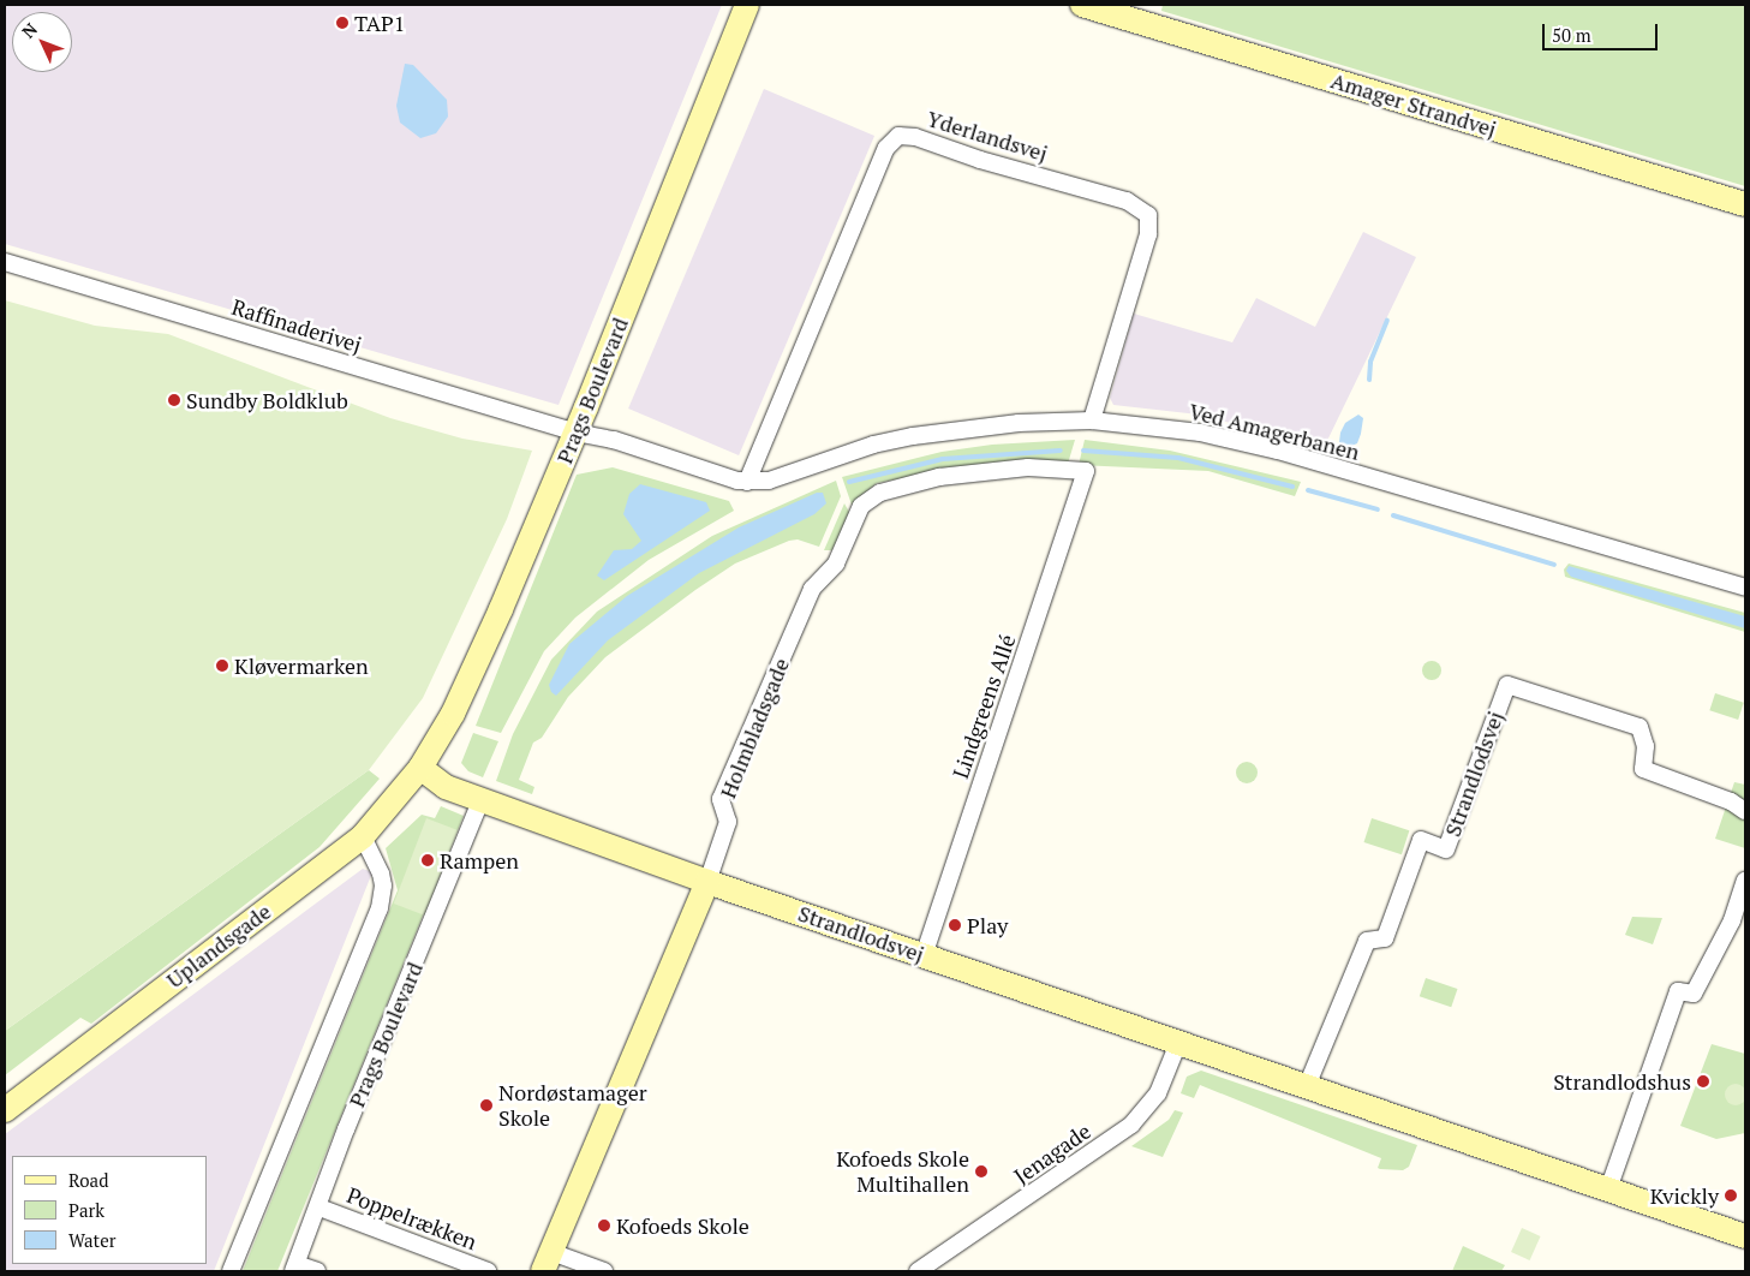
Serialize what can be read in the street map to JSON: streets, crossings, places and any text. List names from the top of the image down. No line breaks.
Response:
{"streets":{"street":["Amager Strandvej","Yderlandsvej","Raffinaderivej","Prags Boulevard","Ved Amagerbanen","Lindgreens Allé","Holmbladsgade","Strandlodsvej","Uplandsgade","Jenagade","Poppelrækken"]},"crossings":[["Yderlandsvej","Ved Amagerbanen"],["Raffinaderivej","Prags Boulevard"],["Raffinaderivej","Ved Amagerbanen"],["Prags Boulevard","Ved Amagerbanen"],["Prags Boulevard","Strandlodsvej"],["Prags Boulevard","Uplandsgade"],["Prags Boulevard","Poppelrækken"],["Lindgreens Allé","Holmbladsgade"],["Lindgreens Allé","Strandlodsvej"],["Holmbladsgade","Strandlodsvej"],["Strandlodsvej","Uplandsgade"],["Strandlodsvej","Jenagade"]],"places":["TAP1","Sundby Boldklub","Kløvermarken","Rampen","Play","Strandlodshus","Nordøstamager Skole","Kofoeds Skole Multihallen","Kvickly","Kofoeds Skole"],"legend":["Road","Park","Water"],"scale_bar":"50 m","north":"top left"}
